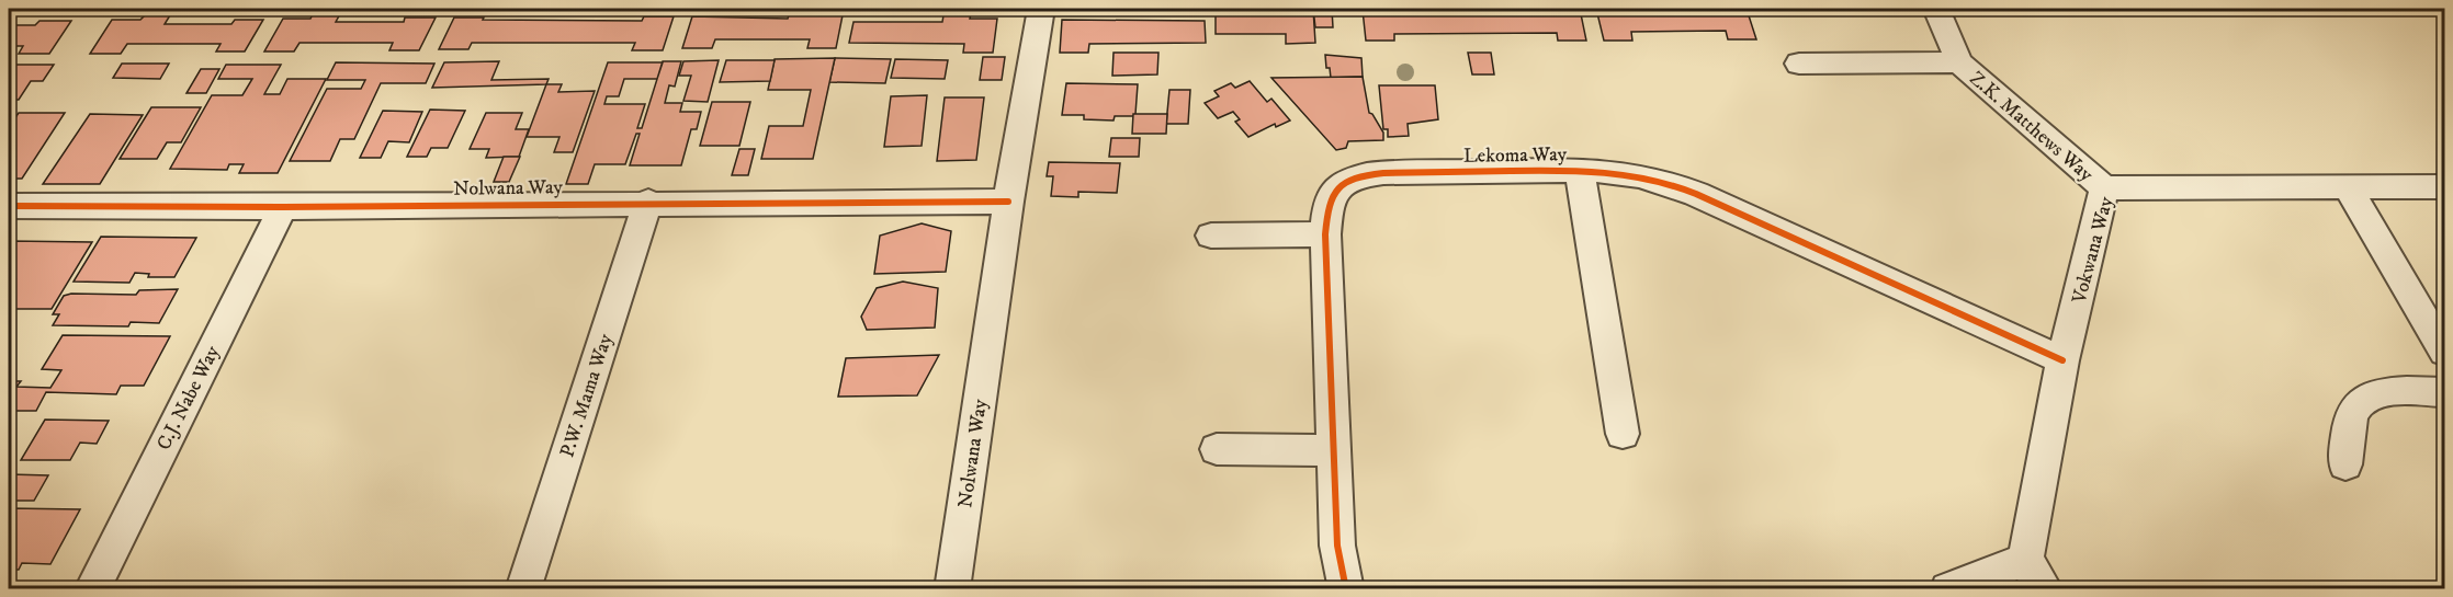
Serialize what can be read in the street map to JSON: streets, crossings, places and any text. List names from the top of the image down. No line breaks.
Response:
{"streets":{"street":["Z.K. Matthews Way","Lekoma Way","Nolwana Way","Vokwana Way","P.W. Mama Way","C.J. Nabe Way"]},"crossings":[["Z.K. Matthews Way","Vokwana Way"],["Lekoma Way","Vokwana Way"],["Nolwana Way","P.W. Mama Way"],["Nolwana Way","C.J. Nabe Way"]]}
